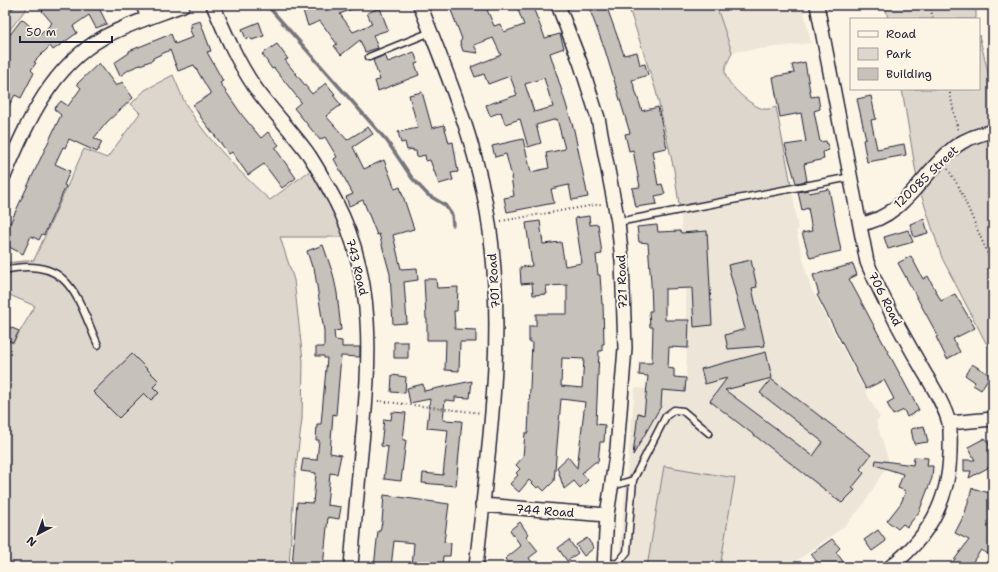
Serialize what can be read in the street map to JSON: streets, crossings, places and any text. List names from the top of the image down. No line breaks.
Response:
{"streets":{"street":["120085 Street","743 Road","701 Road","721 Road","706 Road","744 Road"]},"crossings":[["120085 Street","706 Road"],["701 Road","744 Road"],["721 Road","744 Road"]],"legend":["Road","Park","Building"],"scale_bar":"50 m","north":"bottom left"}
